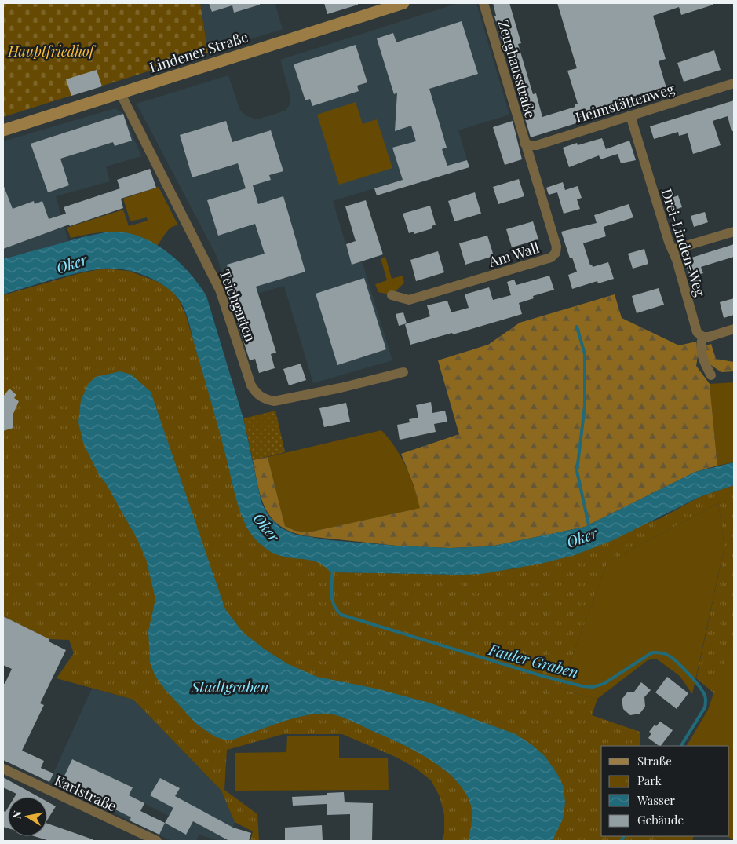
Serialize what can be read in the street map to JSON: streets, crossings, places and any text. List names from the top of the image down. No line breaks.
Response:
{"streets":{"main road":["Lindener Straße"],"street":["Zeughausstraße","Heimstättenweg","Drei-Linden-Weg","Am Wall","Teichgarten","Karlstraße"]},"crossings":[["Lindener Straße","Teichgarten"],["Zeughausstraße","Heimstättenweg"],["Zeughausstraße","Am Wall"],["Heimstättenweg","Drei-Linden-Weg"],["Heimstättenweg","Am Wall"]],"water":["Oker","Fauler Graben","Stadtgraben"],"parks":["Hauptfriedhof"],"legend":["Straße","Park","Wasser","Gebäude"],"north":"left"}
